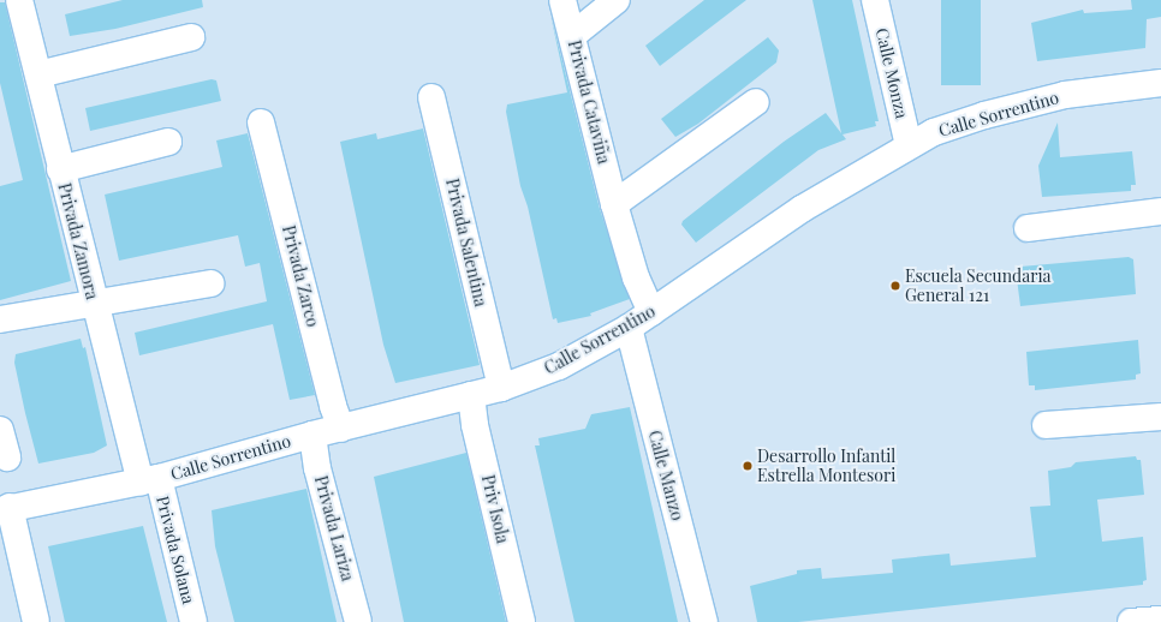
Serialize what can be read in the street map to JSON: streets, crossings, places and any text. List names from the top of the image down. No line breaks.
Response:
{"streets":{"street":["Calle Monza","Privada Cataviña","Calle Sorrentino","Privada Zamora","Privada Salentina","Privada Zarco","Calle Manzo","Priv Isola","Privada Lariza","Privada Solana"]},"crossings":[["Calle Monza","Calle Sorrentino"],["Privada Cataviña","Calle Sorrentino"],["Calle Sorrentino","Privada Zamora"],["Calle Sorrentino","Privada Salentina"],["Calle Sorrentino","Privada Zarco"],["Calle Sorrentino","Calle Manzo"],["Calle Sorrentino","Priv Isola"],["Calle Sorrentino","Privada Lariza"],["Calle Sorrentino","Privada Solana"],["Privada Zamora","Privada Solana"]],"places":["Escuela Secundaria General 121","Desarrollo Infantil Estrella Montesori"]}
